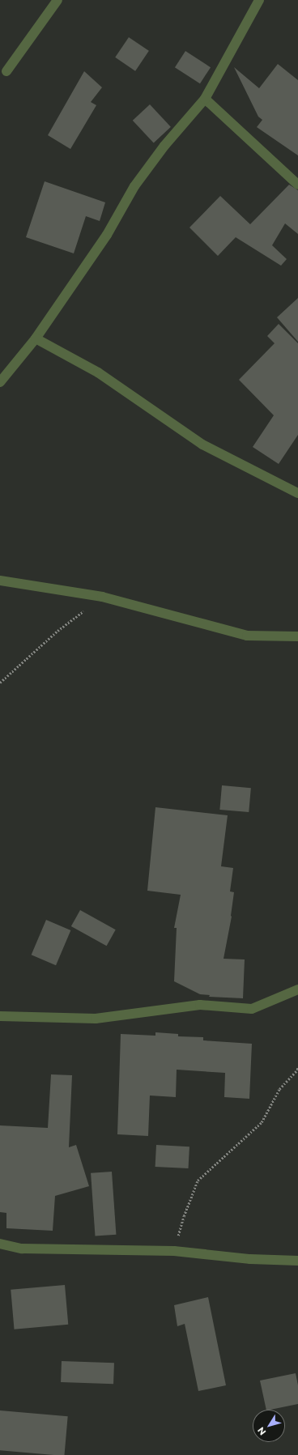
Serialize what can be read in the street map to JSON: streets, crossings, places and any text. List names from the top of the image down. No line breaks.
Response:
{"north":"bottom left"}
